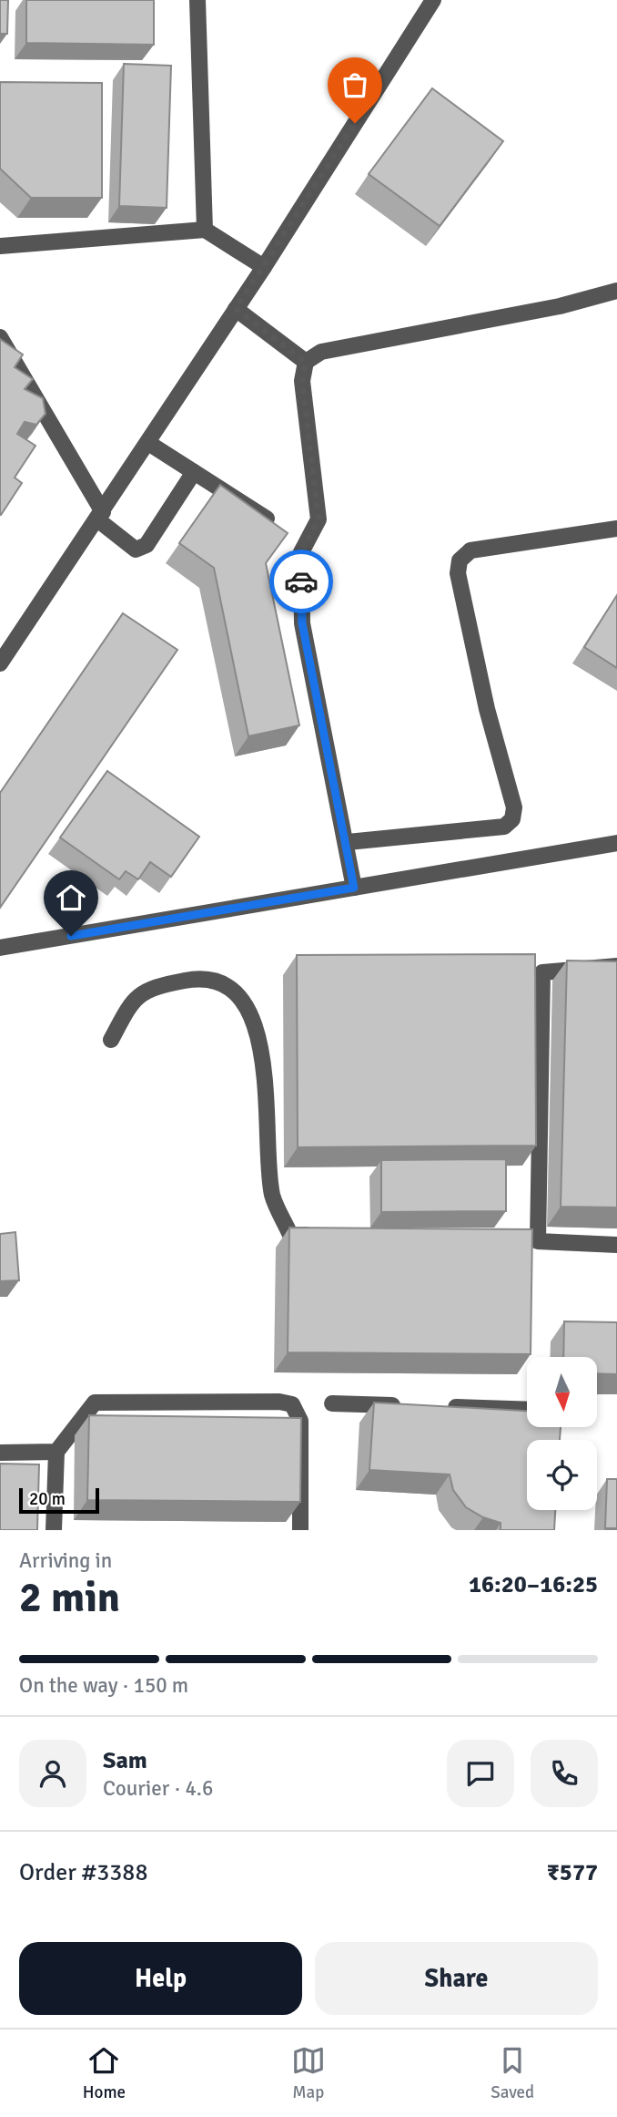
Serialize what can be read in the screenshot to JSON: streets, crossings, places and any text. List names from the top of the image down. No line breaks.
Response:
{"scale_bar":"20 m","north":"bottom","page":{"scale":"20 m","heading":["2 min","Arriving in","16:20–16:25"],"panel":["Sam","Courier · 4.6","Order #3388","₹577"],"bar":"On the way · 150 m","buttons":["Help","Share"],"tabs":["Home","Map","Saved"]}}
